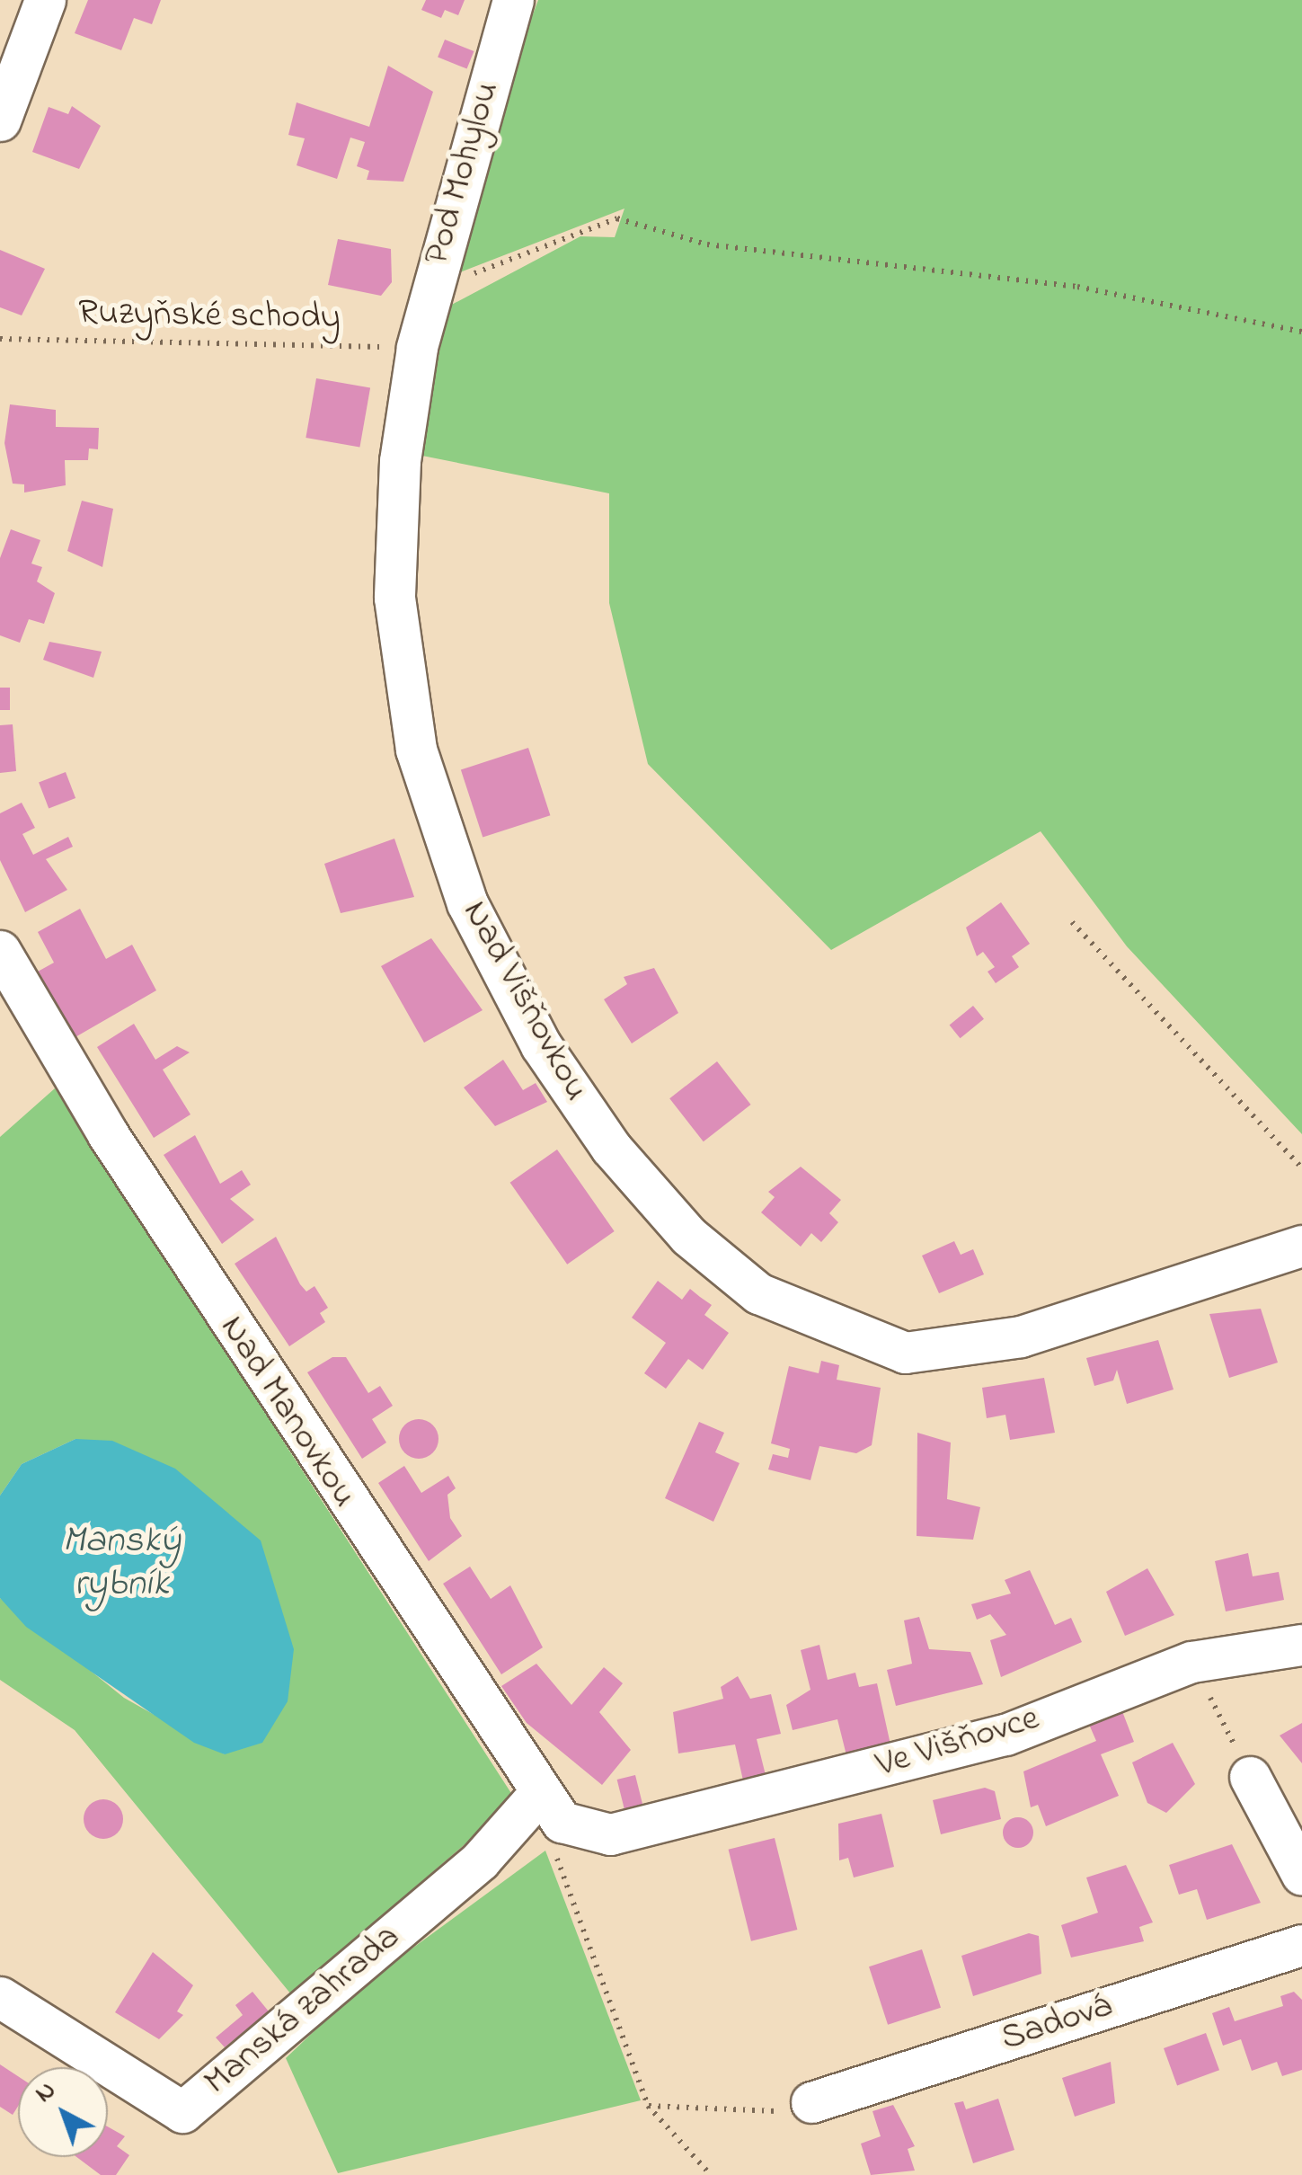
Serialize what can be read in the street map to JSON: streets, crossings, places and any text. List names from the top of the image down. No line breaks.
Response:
{"streets":{"street":["Pod Mohylou","Nad Višňovkou","Nad Manovkou","Ve Višňovce","Manská zahrada","Sadová"],"path":["Ruzyňské schody"]},"crossings":[["Pod Mohylou","Ruzyňské schody"],["Pod Mohylou","Nad Višňovkou"],["Ruzyňské schody","Nad Višňovkou"],["Nad Manovkou","Ve Višňovce"],["Nad Manovkou","Manská zahrada"],["Ve Višňovce","Manská zahrada"]],"water":["Manský rybník"],"north":"top left"}
